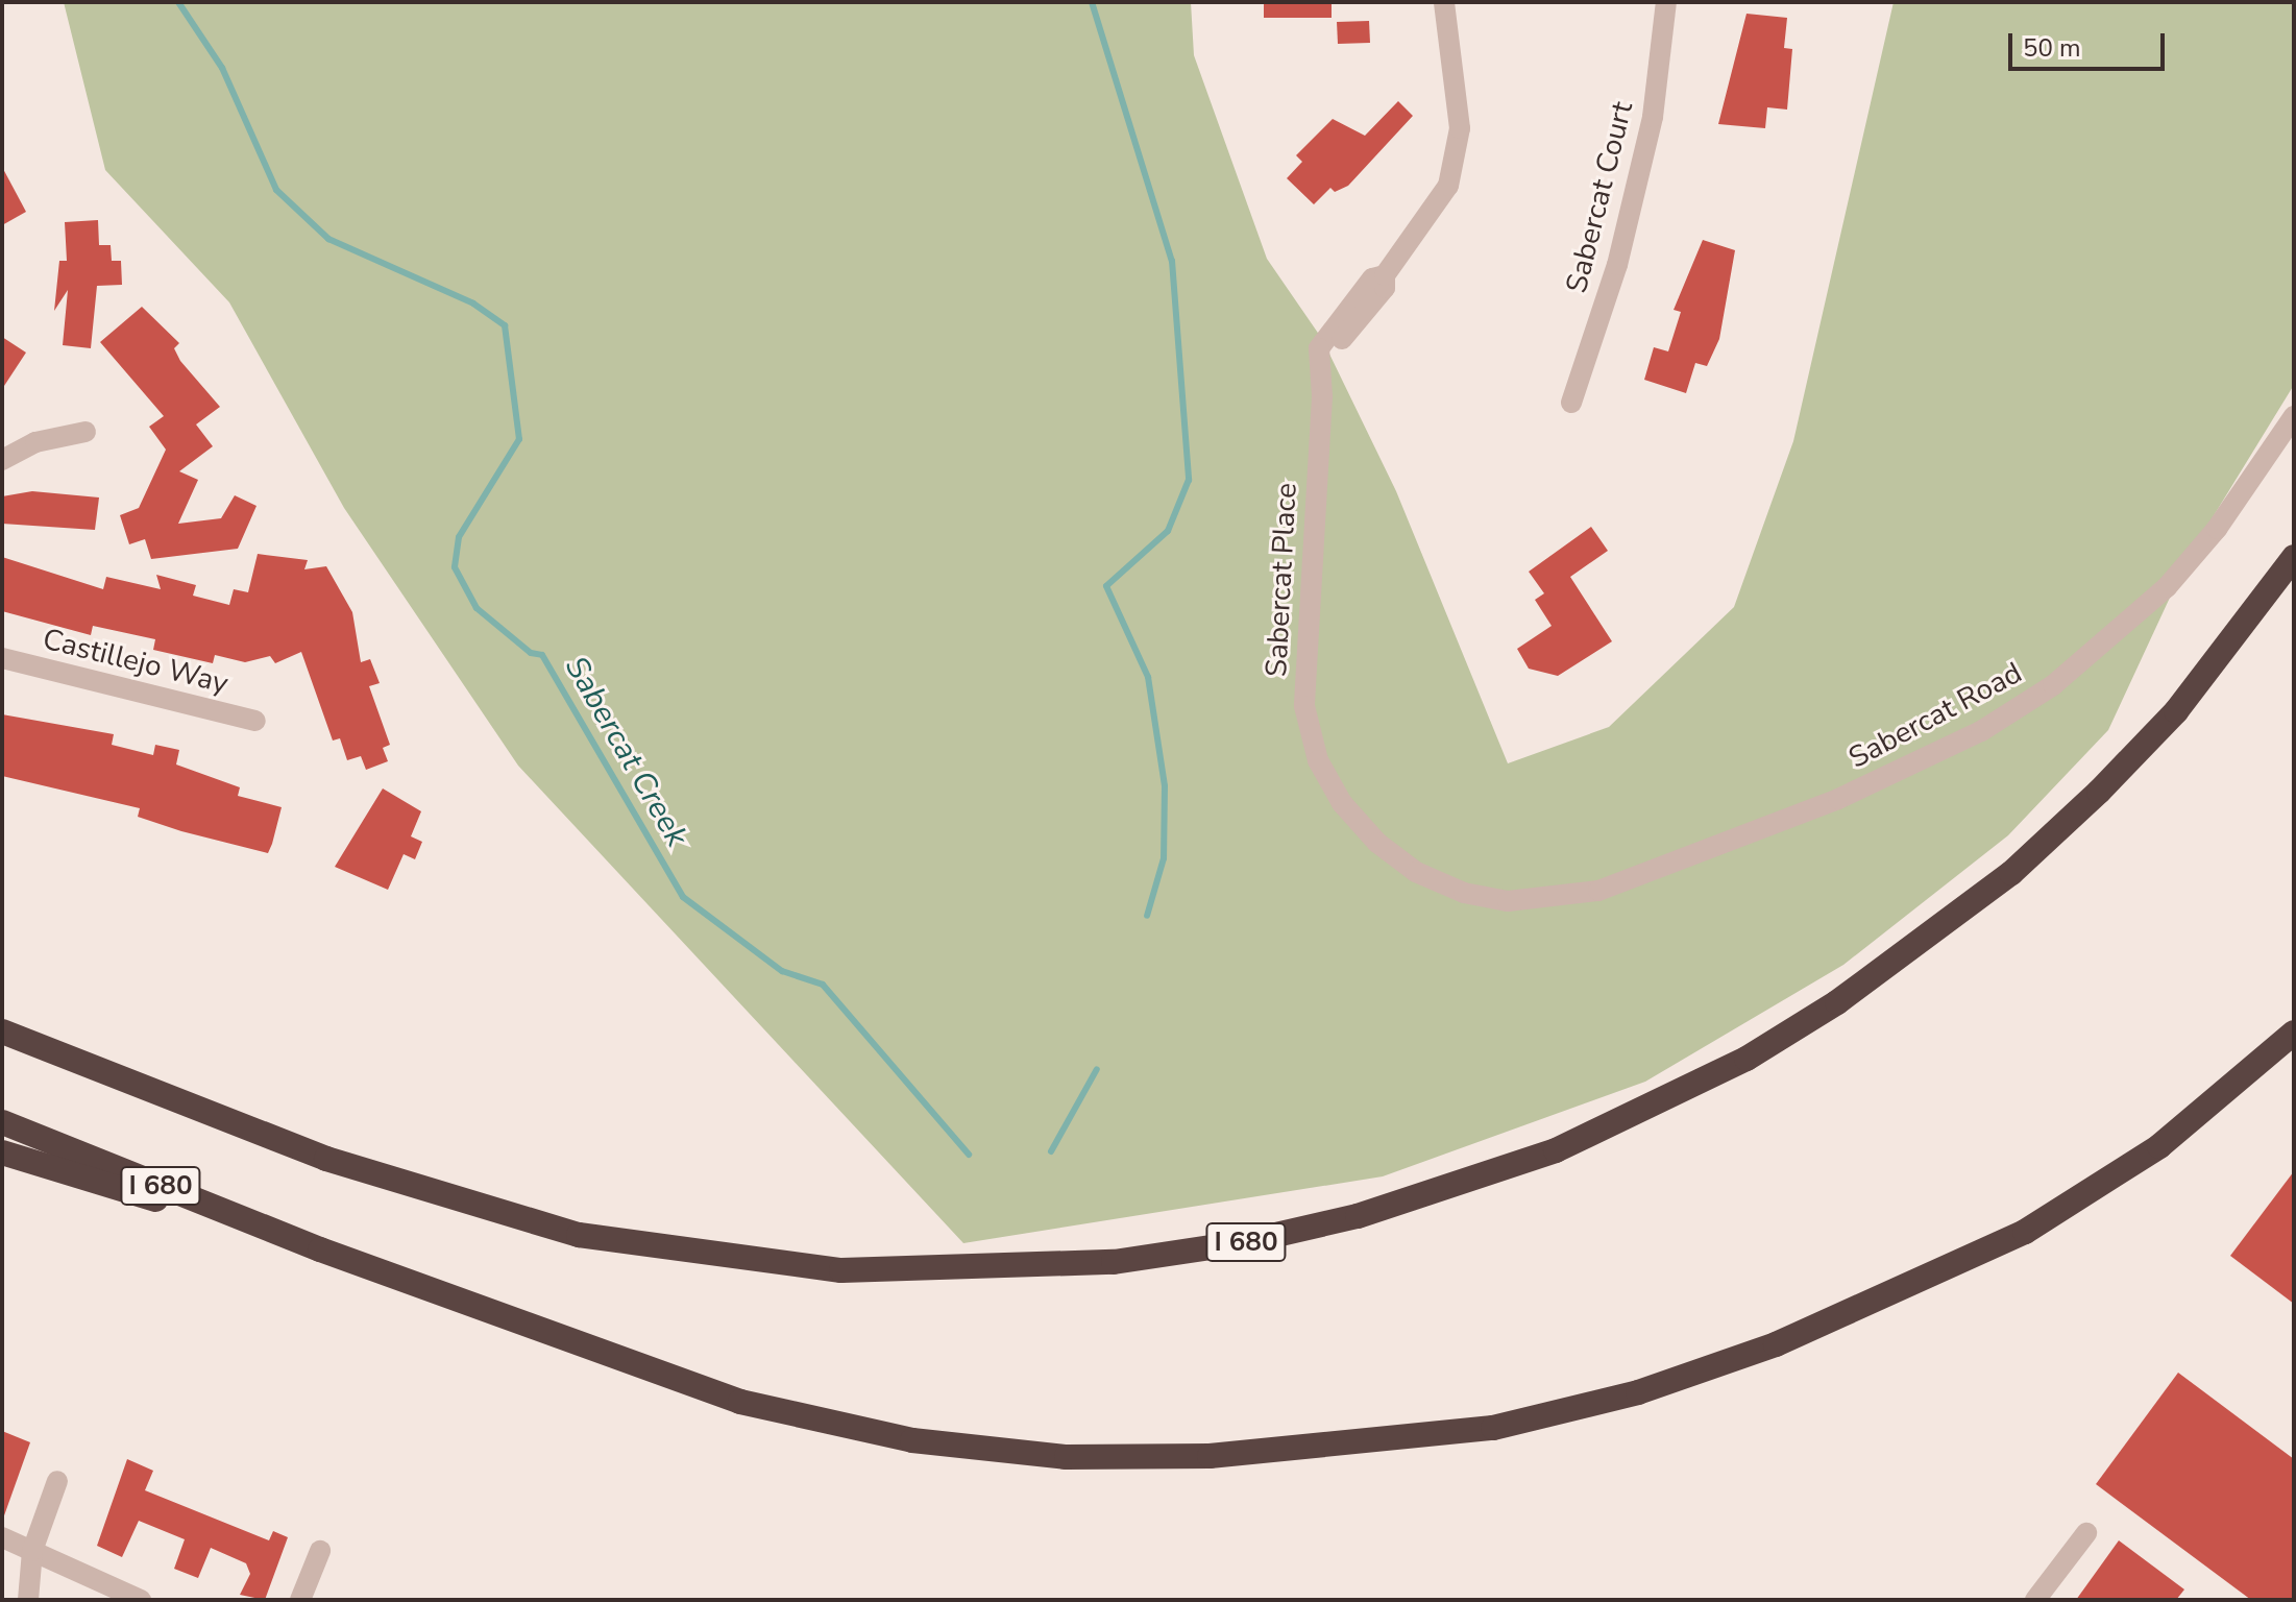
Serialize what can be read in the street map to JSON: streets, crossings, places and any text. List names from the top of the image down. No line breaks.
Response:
{"streets":{"highway":["I 680"],"street":["Sabercat Court","Sabercat Place","Castillejo Way","Sabercat Road"]},"crossings":[["Sabercat Place","Sabercat Road"]],"water":["Sabercat Creek"],"scale_bar":"50 m"}
